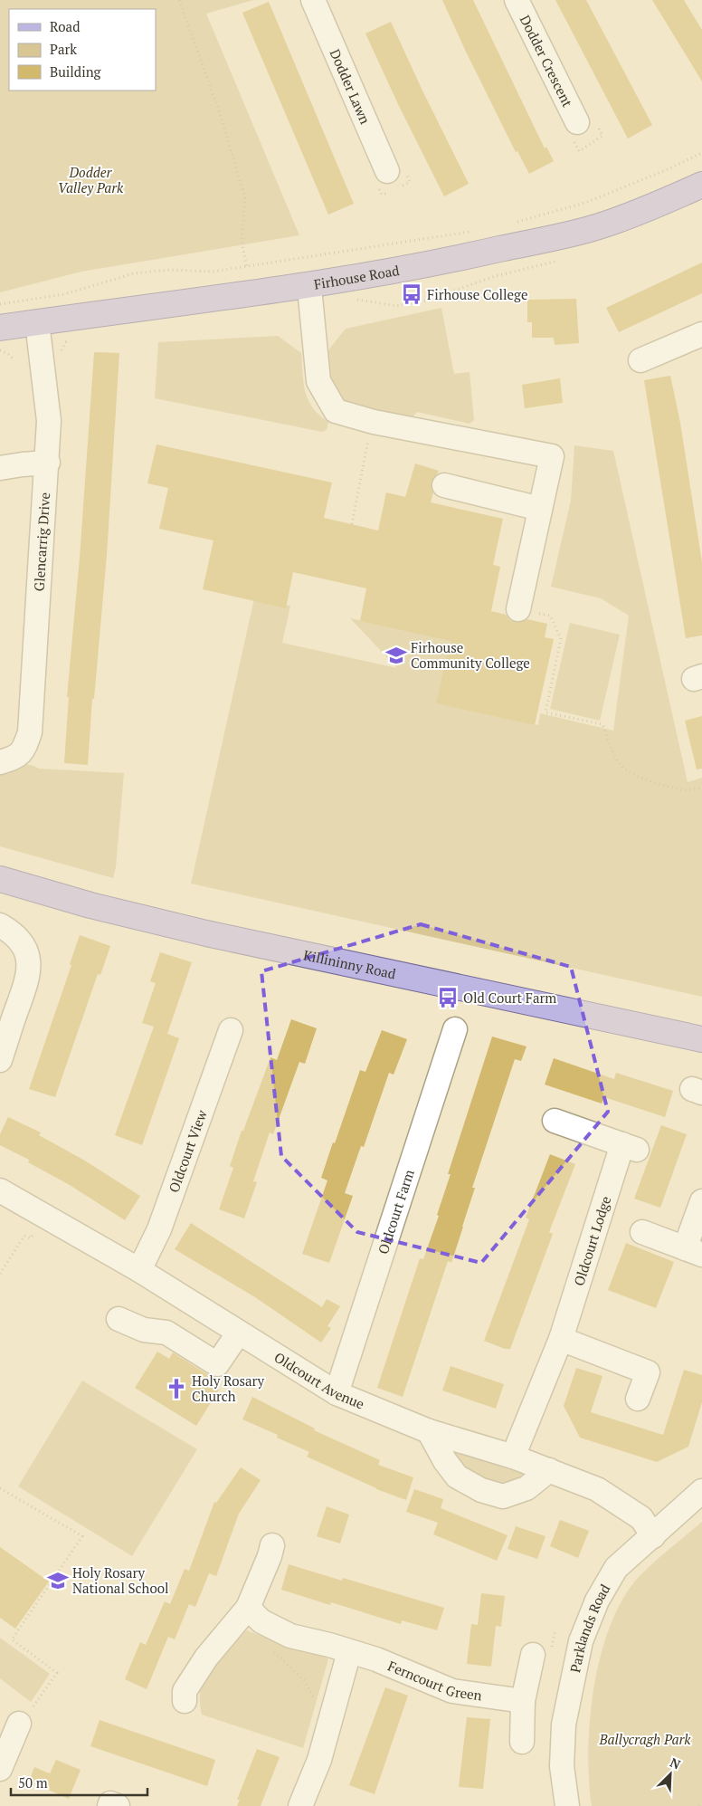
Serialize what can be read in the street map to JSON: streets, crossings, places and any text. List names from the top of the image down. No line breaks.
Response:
{"streets":{"main road":["Firhouse Road","Killininny Road"],"street":["Dodder Crescent","Dodder Lawn","Glencarrig Drive","Oldcourt View","Oldcourt Farm","Oldcourt Lodge","Oldcourt Avenue","Parklands Road","Ferncourt Green"]},"crossings":[["Firhouse Road","Glencarrig Drive"],["Oldcourt View","Oldcourt Avenue"],["Oldcourt Farm","Oldcourt Avenue"],["Oldcourt Lodge","Oldcourt Avenue"],["Oldcourt Avenue","Parklands Road"]],"parks":["Dodder Valley Park","Ballycragh Park"],"places":{"bus stop":["Firhouse College","Old Court Farm"],"school or university":["Firhouse Community College","Holy Rosary National School"],"church":["Holy Rosary Church"]},"legend":["Road","Park","Building"],"scale_bar":"50 m","north":"top right"}
